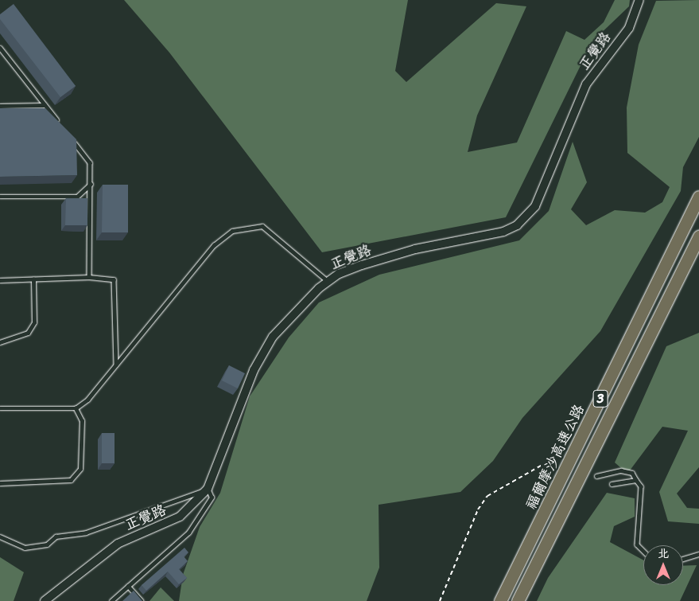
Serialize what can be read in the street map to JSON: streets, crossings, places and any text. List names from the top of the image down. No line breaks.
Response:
{"streets":{"highway":["3","福爾摩沙高速公路"],"street":["正覺路"]},"north":"top"}
